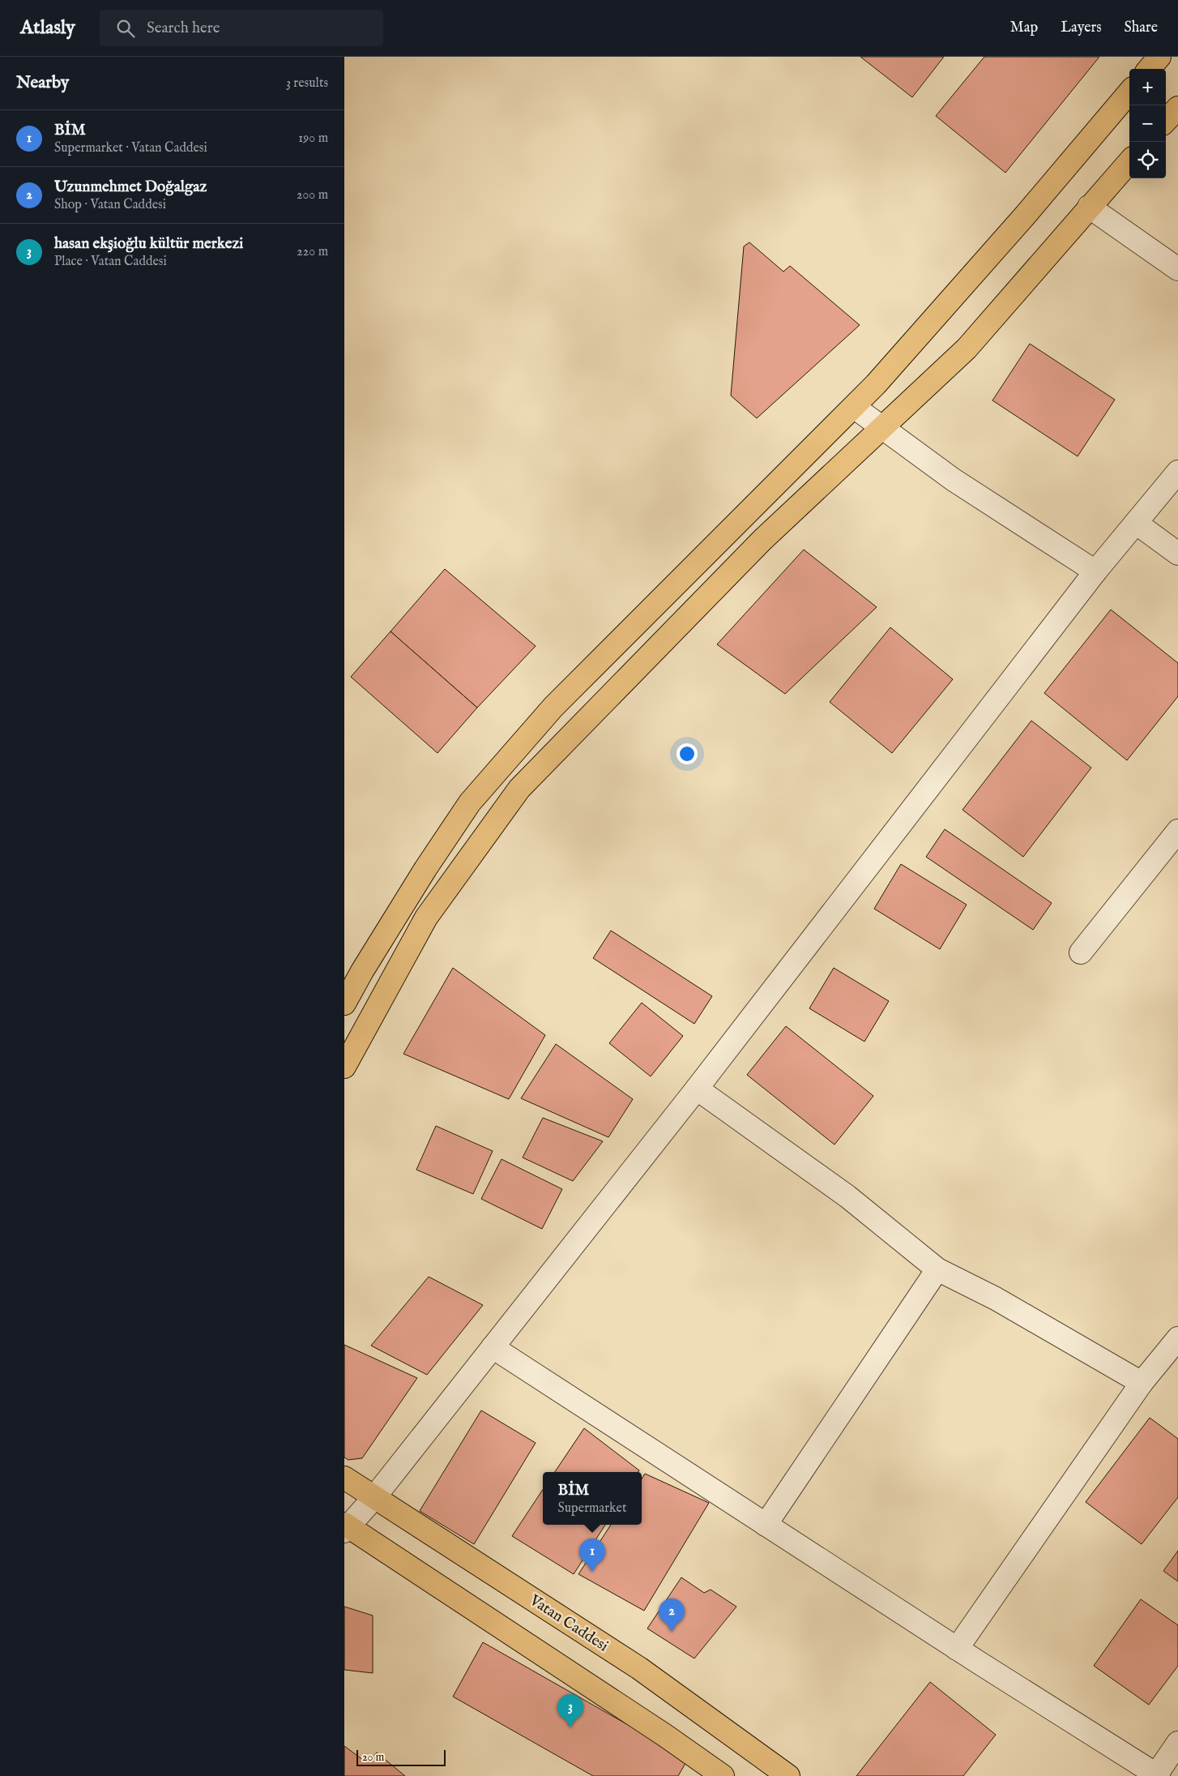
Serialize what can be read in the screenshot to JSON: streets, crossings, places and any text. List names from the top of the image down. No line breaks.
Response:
{"streets":{"main road":["Vatan Caddesi"]},"scale_bar":"20 m","page":{"header":"Atlasly","search":"Search here","nav":["Map","Layers","Share"],"heading":["Nearby","3 results"],"map_buttons":["+","−"],"list":[{"mark":"1","name":"BİM","note":"Supermarket · Vatan Caddesi","value":"190 m"},{"mark":"2","name":"Uzunmehmet Doğalgaz","note":"Shop · Vatan Caddesi","value":"200 m"},{"mark":"3","name":"hasan ekşioğlu kültür merkezi","note":"Place · Vatan Caddesi","value":"220 m"}],"popup":["BİM","Supermarket"],"pins":["1","2","3"],"scale":"20 m"}}
